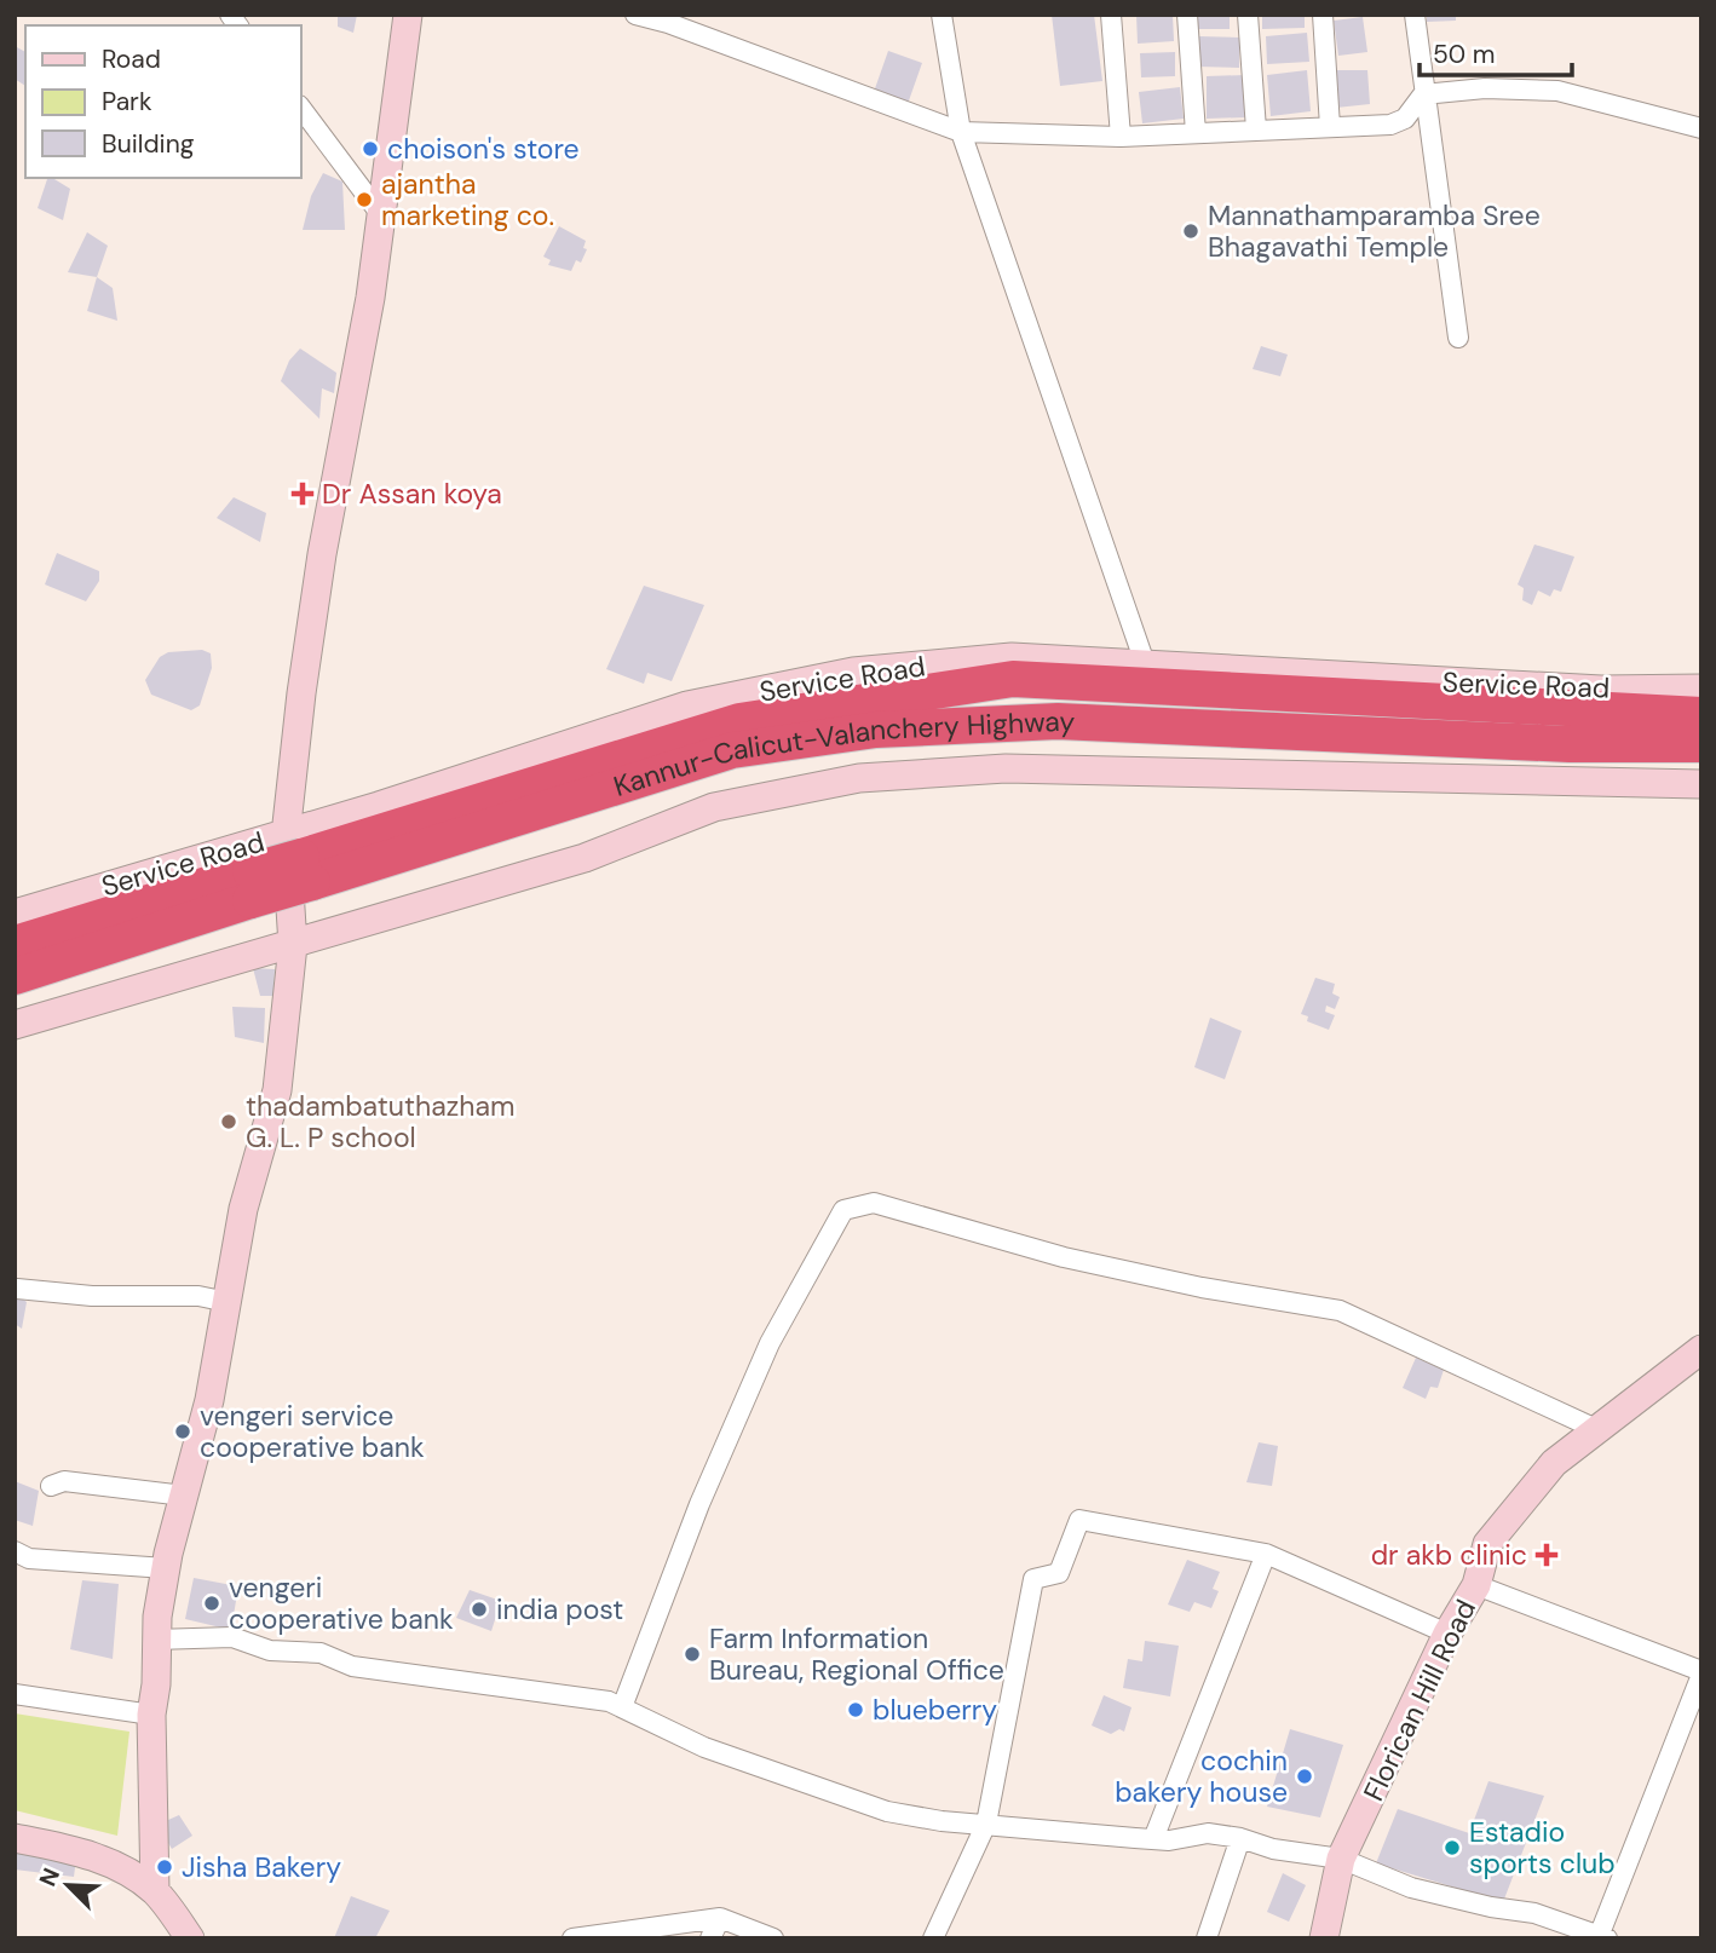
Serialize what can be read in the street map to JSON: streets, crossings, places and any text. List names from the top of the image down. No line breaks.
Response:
{"streets":{"highway":["Kannur-Calicut-Valanchery Highway"],"street":["Service Road","Florican Hill Road"]},"crossings":[["Service Road","Kannur-Calicut-Valanchery Highway"]],"places":{"other":["choison's store","ajantha marketing co.","Mannathamparamba Sree Bhagavathi Temple","thadambatuthazham G. L. P school","vengeri service cooperative bank","vengeri cooperative bank","india post","Farm Information Bureau, Regional Office","blueberry","cochin bakery house","Estadio sports club","Jisha Bakery"],"health":["Dr Assan koya","dr akb clinic"]},"legend":["Road","Park","Building"],"scale_bar":"50 m","north":"top left"}
